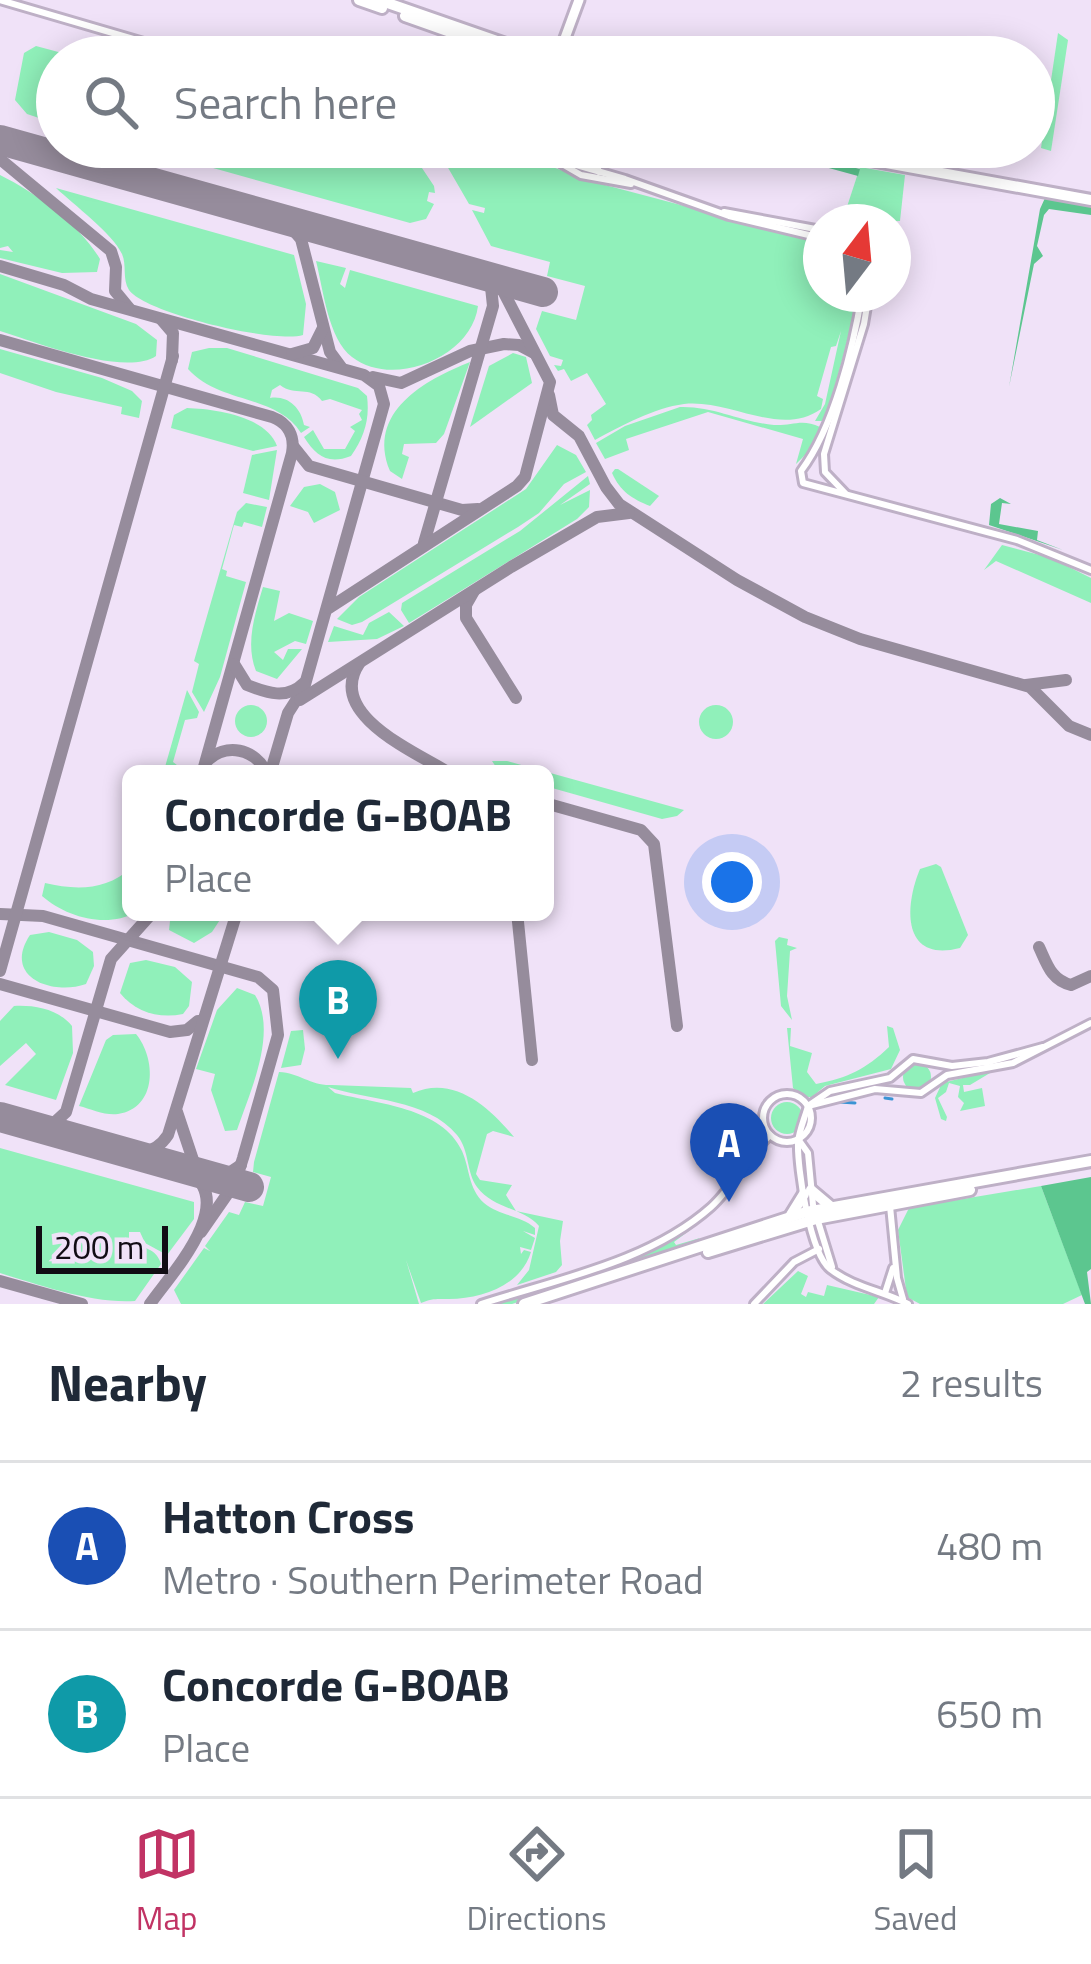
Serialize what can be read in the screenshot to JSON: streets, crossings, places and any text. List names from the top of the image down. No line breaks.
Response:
{"scale_bar":"200 m","north":"top","page":{"search":"Search here","popup":["Concorde G-BOAB","Place"],"pins":["B","A"],"scale":"200 m","heading":["Nearby","2 results"],"list":[{"mark":"A","name":"Hatton Cross","note":"Metro · Southern Perimeter Road","value":"480 m"},{"mark":"B","name":"Concorde G-BOAB","note":"Place","value":"650 m"}],"nav":["Map","Directions","Saved"]}}
